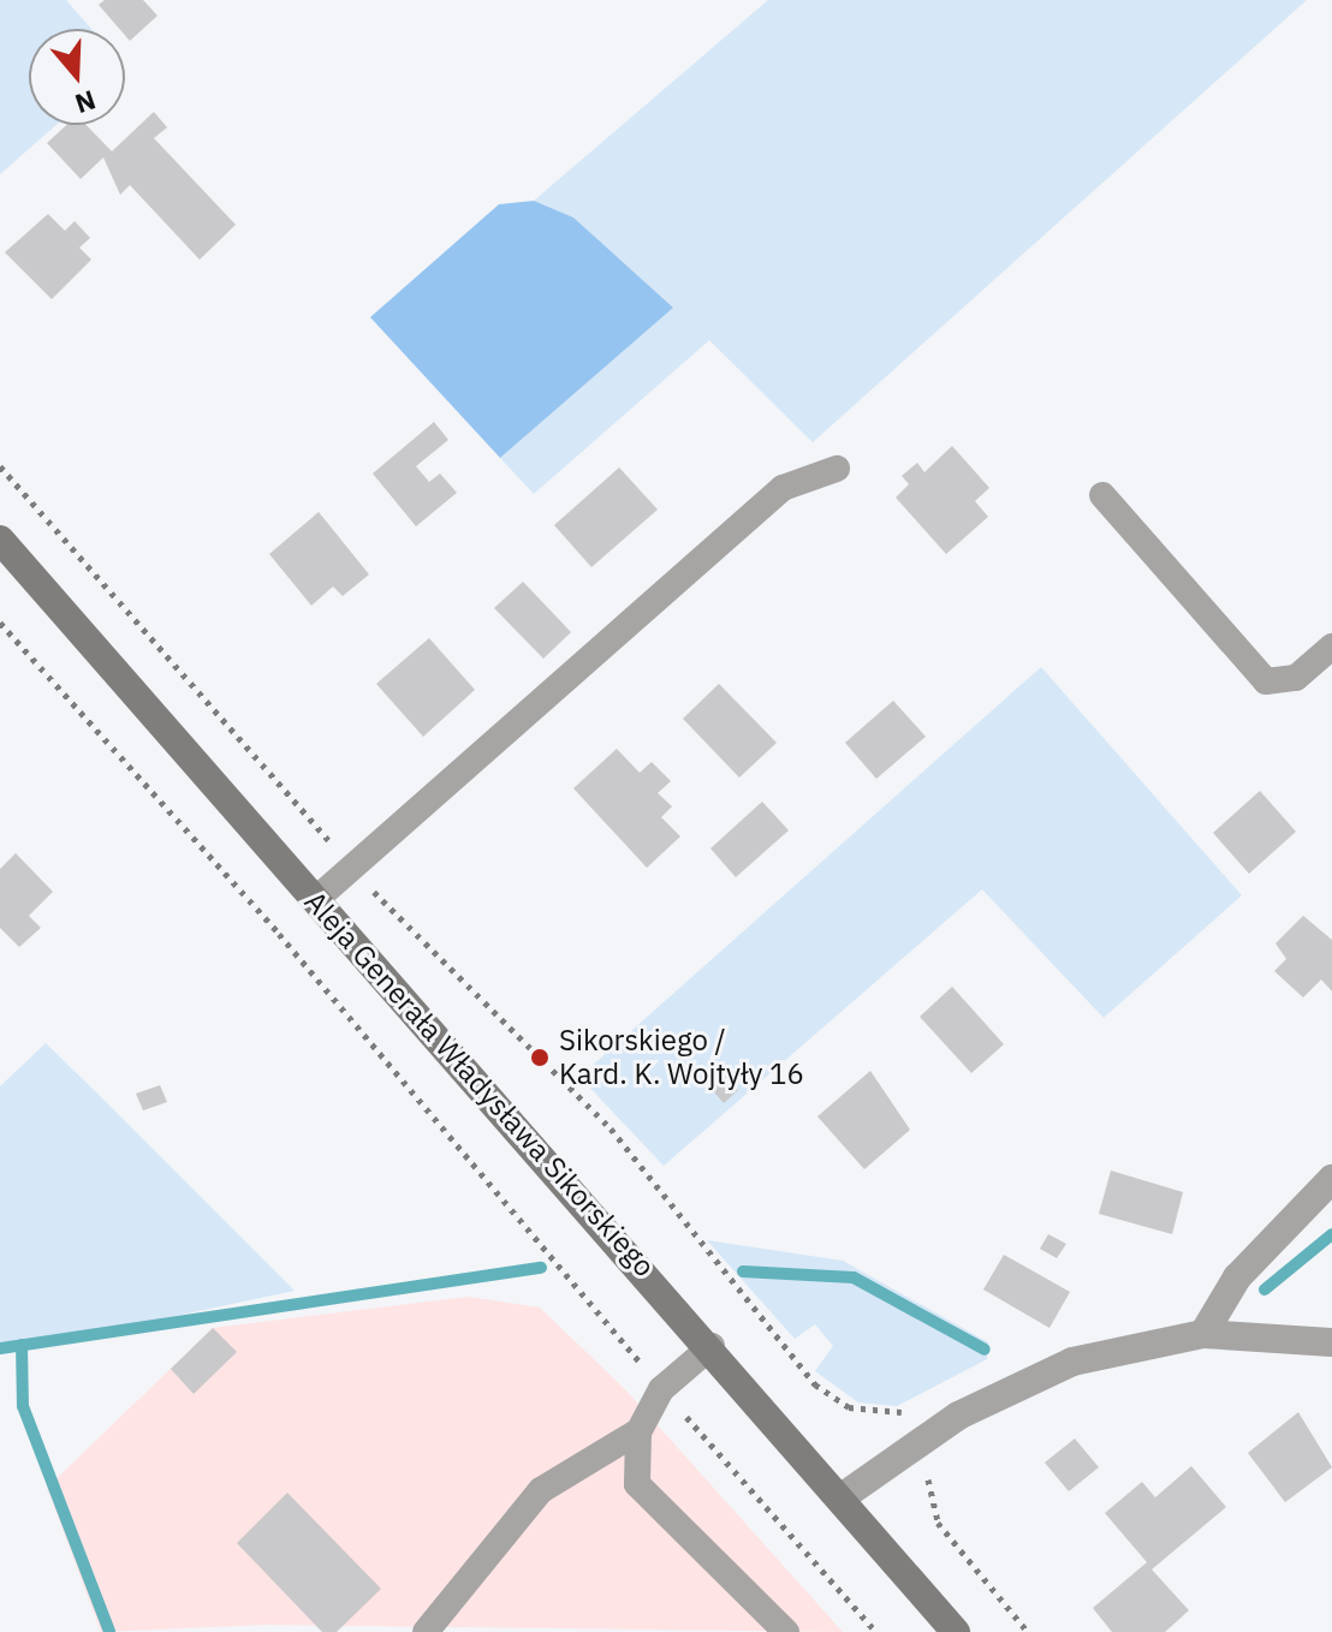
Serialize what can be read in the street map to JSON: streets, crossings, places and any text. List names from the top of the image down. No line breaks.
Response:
{"streets":{"main road":["Aleja Generała Władysława Sikorskiego"]},"places":["Sikorskiego / Kard. K. Wojtyły 16"],"north":"bottom"}
